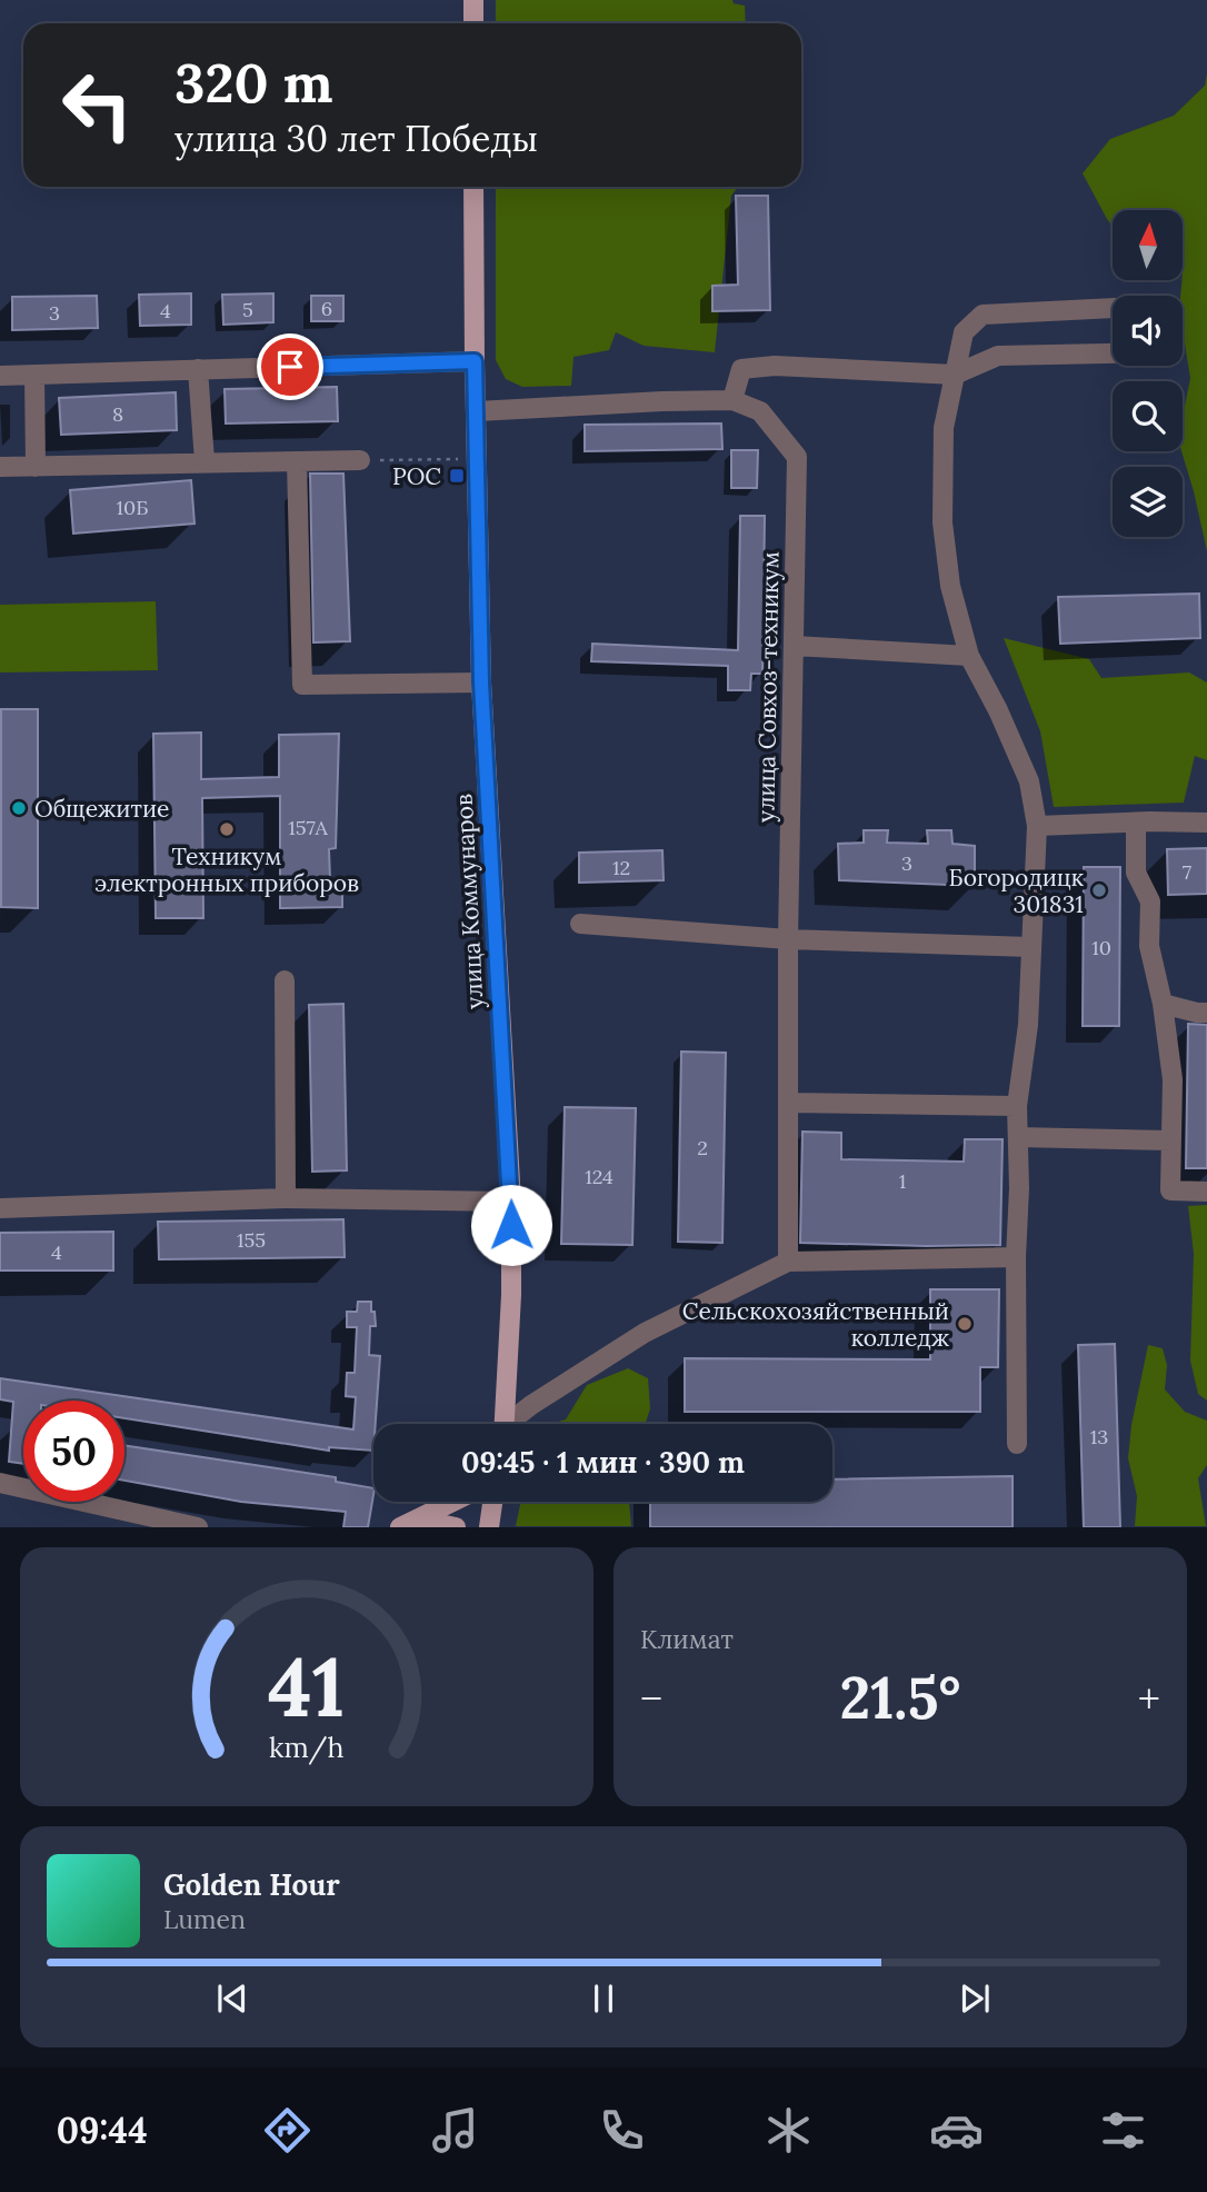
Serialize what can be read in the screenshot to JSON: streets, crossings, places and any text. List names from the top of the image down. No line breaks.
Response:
{"streets":{"main road":["улица Коммунаров"],"street":["улица Совхоз-техникум"]},"crossings":[["улица Совхоз-техникум","улица Коммунаров"]],"places":{"transit":["РОС"],"other":["Общежитие","Техникум электронных приборов","Богородицк 301831","Сельскохозяйственный колледж"]},"house_numbers":["6","5","4","3","8","10Б","157А","3","12","7","10","2","124","1","155","4","13"],"north":"top","page":{"turn":["320 m","улица 30 лет Победы"],"limit":"50","trip":"09:45 · 1 мин · 390 m","tile":"Климат","heat":["−","21.5°","+"],"song":["Golden Hour","Lumen"],"tabs":"09:44","gauge":["41","km/h"]}}
